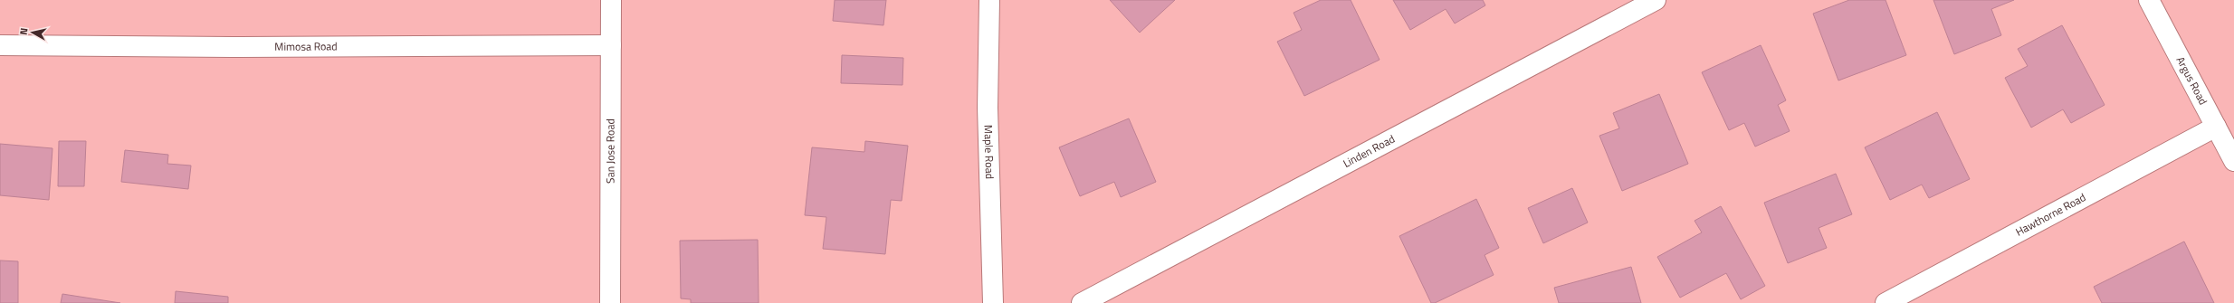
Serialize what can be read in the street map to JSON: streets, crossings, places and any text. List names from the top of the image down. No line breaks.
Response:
{"streets":{"street":["Mimosa Road","Argus Road","San Jose Road","Maple Road","Linden Road","Hawthorne Road"]},"crossings":[["Mimosa Road","San Jose Road"],["Argus Road","Hawthorne Road"]],"north":"left"}
